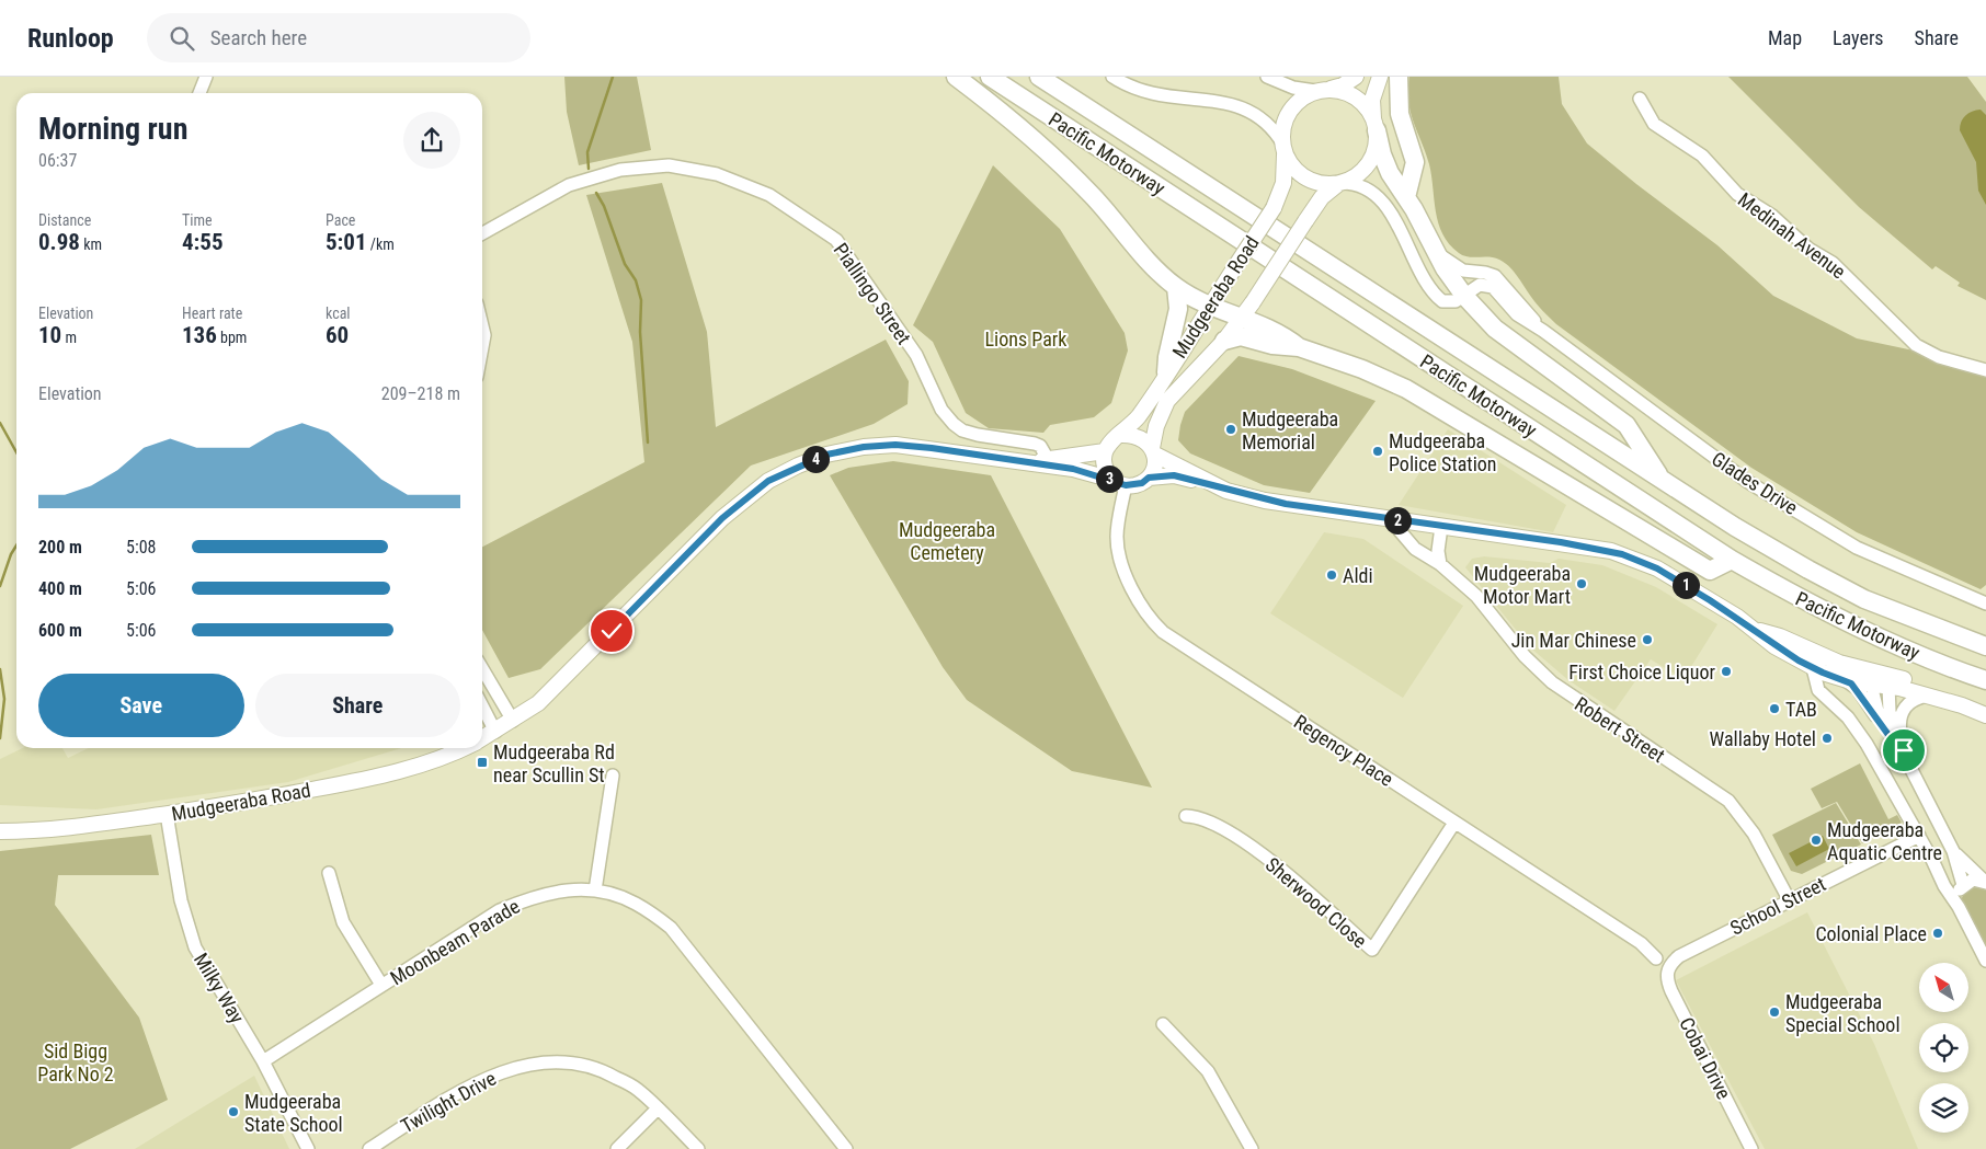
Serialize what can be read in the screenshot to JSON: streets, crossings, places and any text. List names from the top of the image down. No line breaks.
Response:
{"streets":{"highway":["Pacific Motorway"],"main road":["Mudgeeraba Road"],"street":["Medinah Avenue","Piallingo Street","Glades Drive","Robert Street","Regency Place","Sherwood Close","School Street","Moonbeam Parade","Milky Way","Cobai Drive","Twilight Drive"]},"crossings":[["Piallingo Street","Mudgeeraba Road"],["Mudgeeraba Road","Regency Place"],["Mudgeeraba Road","Milky Way"],["Robert Street","School Street"],["Regency Place","Sherwood Close"],["School Street","Cobai Drive"],["Moonbeam Parade","Milky Way"]],"parks":["Lions Park","Mudgeeraba Cemetery","Sid Bigg Park No 2"],"places":{"other":["Mudgeeraba Memorial","Mudgeeraba Police Station","Aldi","Mudgeeraba Motor Mart","Jin Mar Chinese","First Choice Liquor","TAB","Wallaby Hotel","Mudgeeraba Aquatic Centre","Colonial Place","Mudgeeraba Special School","Mudgeeraba State School"],"transit":["Mudgeeraba Rd near Scullin St"]},"north":"top left","page":{"header":"Runloop","search":"Search here","nav":["Map","Layers","Share"],"heading":["Morning run","06:37"],"stats":[["Distance","0.98 km"],["Time","4:55"],["Pace","5:01 /km"],["Elevation","10 m"],["Heart rate","136 bpm"],["kcal","60"]],"chart":["Elevation","209–218 m"],"pins":["4","3","2","1"],"list":[{"name":"200 m","note":"5:08"},{"name":"400 m","note":"5:06"},{"name":"600 m","note":"5:06"}],"buttons":["Save","Share"]}}
